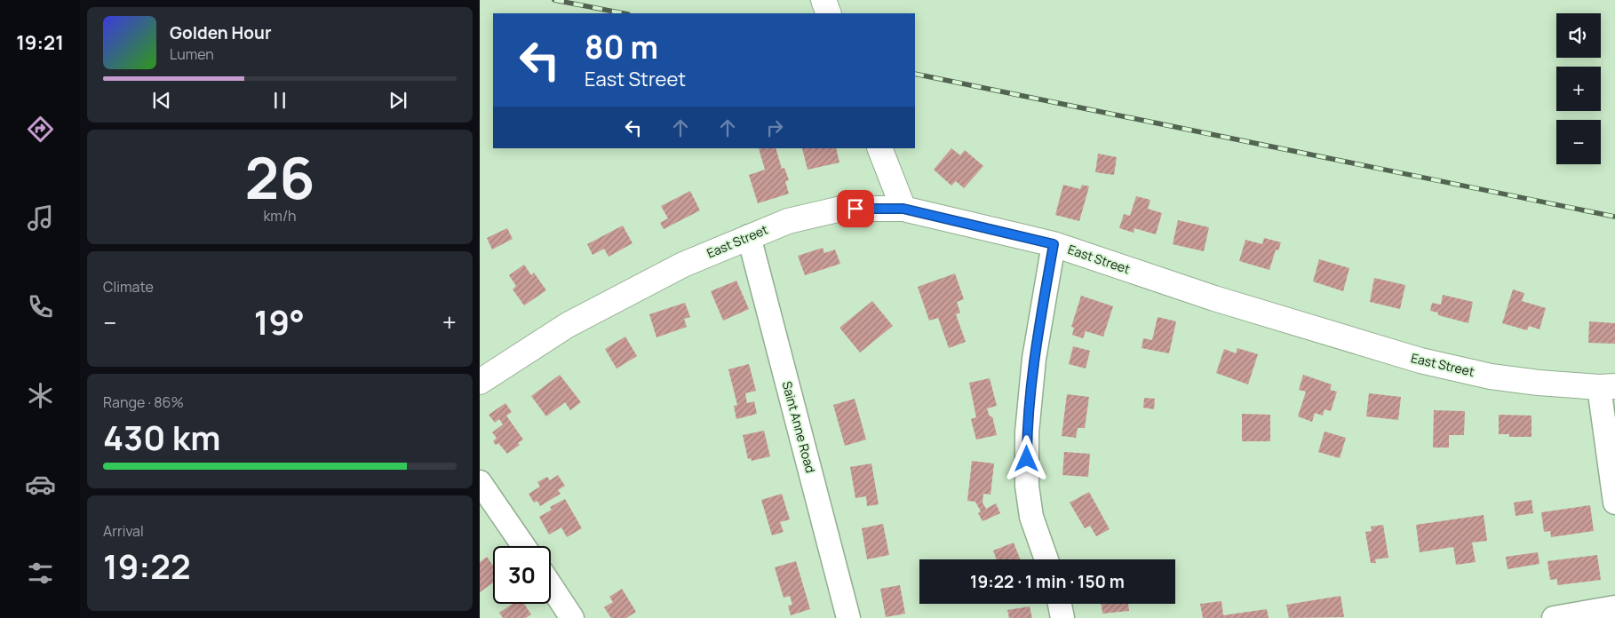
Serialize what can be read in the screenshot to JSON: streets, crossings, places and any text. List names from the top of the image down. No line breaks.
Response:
{"streets":{"street":["East Street","Saint Anne Road"]},"crossings":[["East Street","Saint Anne Road"]],"page":{"tabs":"19:21","map_buttons":["+","−"],"turn":["80 m","East Street"],"song":["Golden Hour","Lumen"],"tile":[["26","km/h"],"Climate",["Range · 86%","430 km"],["Arrival","19:22"]],"heat":["−","19°","+"],"limit":"30","trip":"19:22 · 1 min · 150 m"}}
